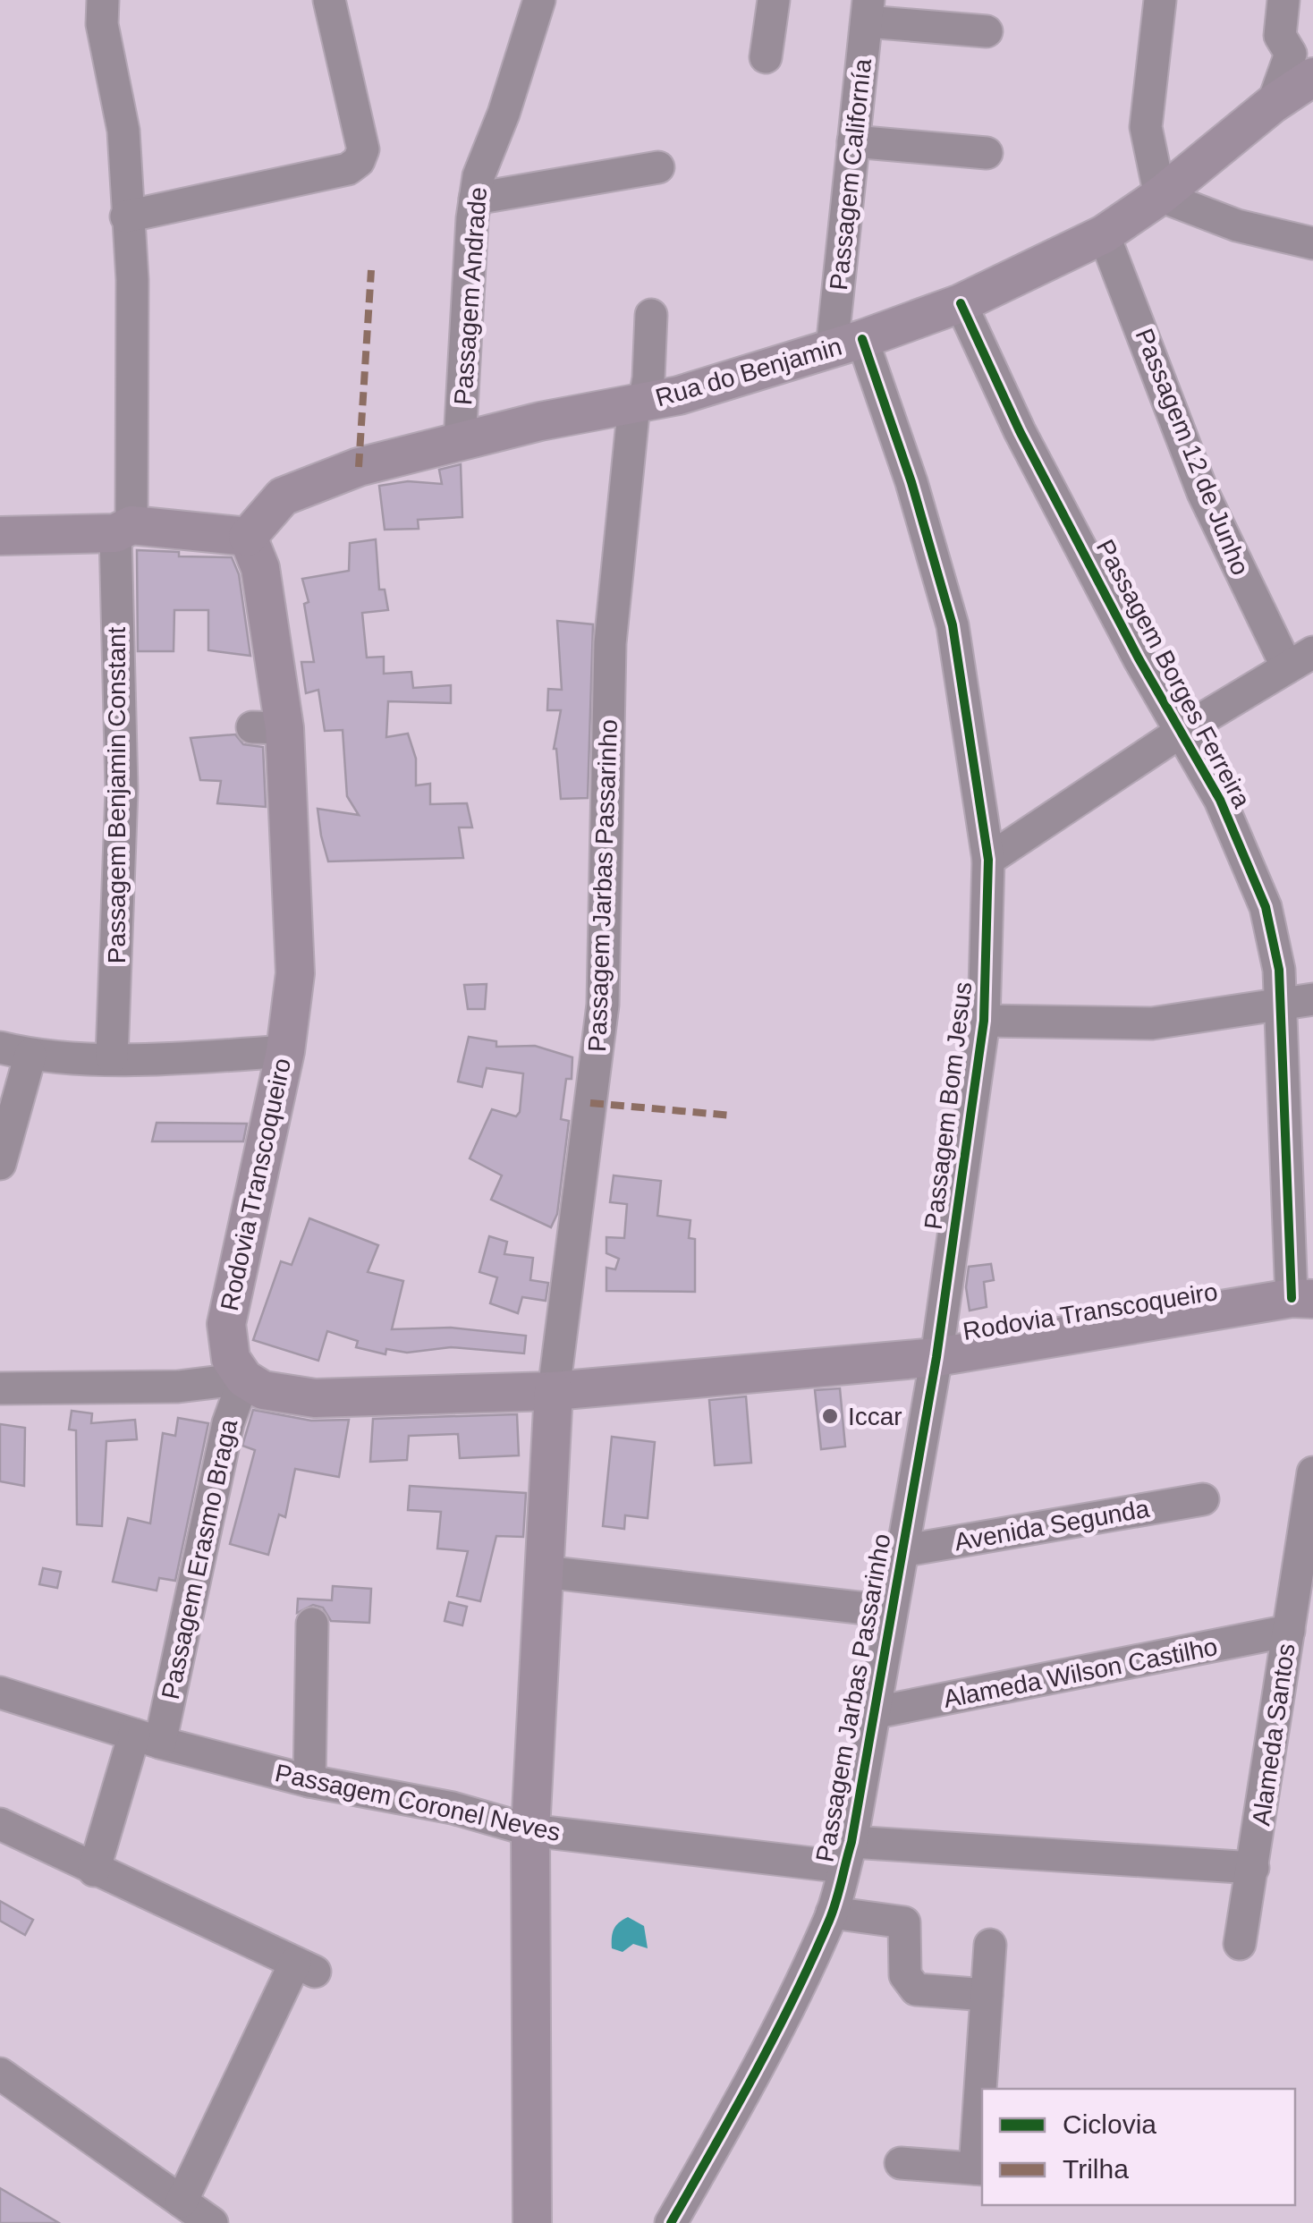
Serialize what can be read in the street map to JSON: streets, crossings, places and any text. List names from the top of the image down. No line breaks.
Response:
{"streets":{"main road":["Rua do Benjamin","Passagem Jarbas Passarinho","Rodovia Transcoqueiro"],"street":["Passagem Californía","Passagem Andrade","Passagem 12 de Junho","Passagem Borges Ferreira","Passagem Benjamin Constant","Passagem Bom Jesus","Avenida Segunda","Passagem Erasmo Braga","Alameda Wilson Castilho","Alameda Santos","Passagem Coronel Neves"]},"crossings":[["Passagem Californía","Rua do Benjamin"],["Passagem Californía","Passagem Bom Jesus"],["Passagem Andrade","Rua do Benjamin"],["Rua do Benjamin","Passagem 12 de Junho"],["Rua do Benjamin","Passagem Borges Ferreira"],["Rua do Benjamin","Passagem Jarbas Passarinho"],["Rua do Benjamin","Passagem Bom Jesus"],["Rua do Benjamin","Rodovia Transcoqueiro"],["Passagem Borges Ferreira","Rodovia Transcoqueiro"],["Passagem Jarbas Passarinho","Passagem Bom Jesus"],["Passagem Jarbas Passarinho","Rodovia Transcoqueiro"],["Passagem Jarbas Passarinho","Avenida Segunda"],["Passagem Jarbas Passarinho","Alameda Wilson Castilho"],["Passagem Jarbas Passarinho","Passagem Coronel Neves"],["Passagem Bom Jesus","Rodovia Transcoqueiro"],["Rodovia Transcoqueiro","Passagem Erasmo Braga"],["Passagem Erasmo Braga","Passagem Coronel Neves"],["Alameda Wilson Castilho","Alameda Santos"],["Alameda Santos","Passagem Coronel Neves"]],"places":["Iccar"],"legend":["Ciclovia","Trilha"]}
